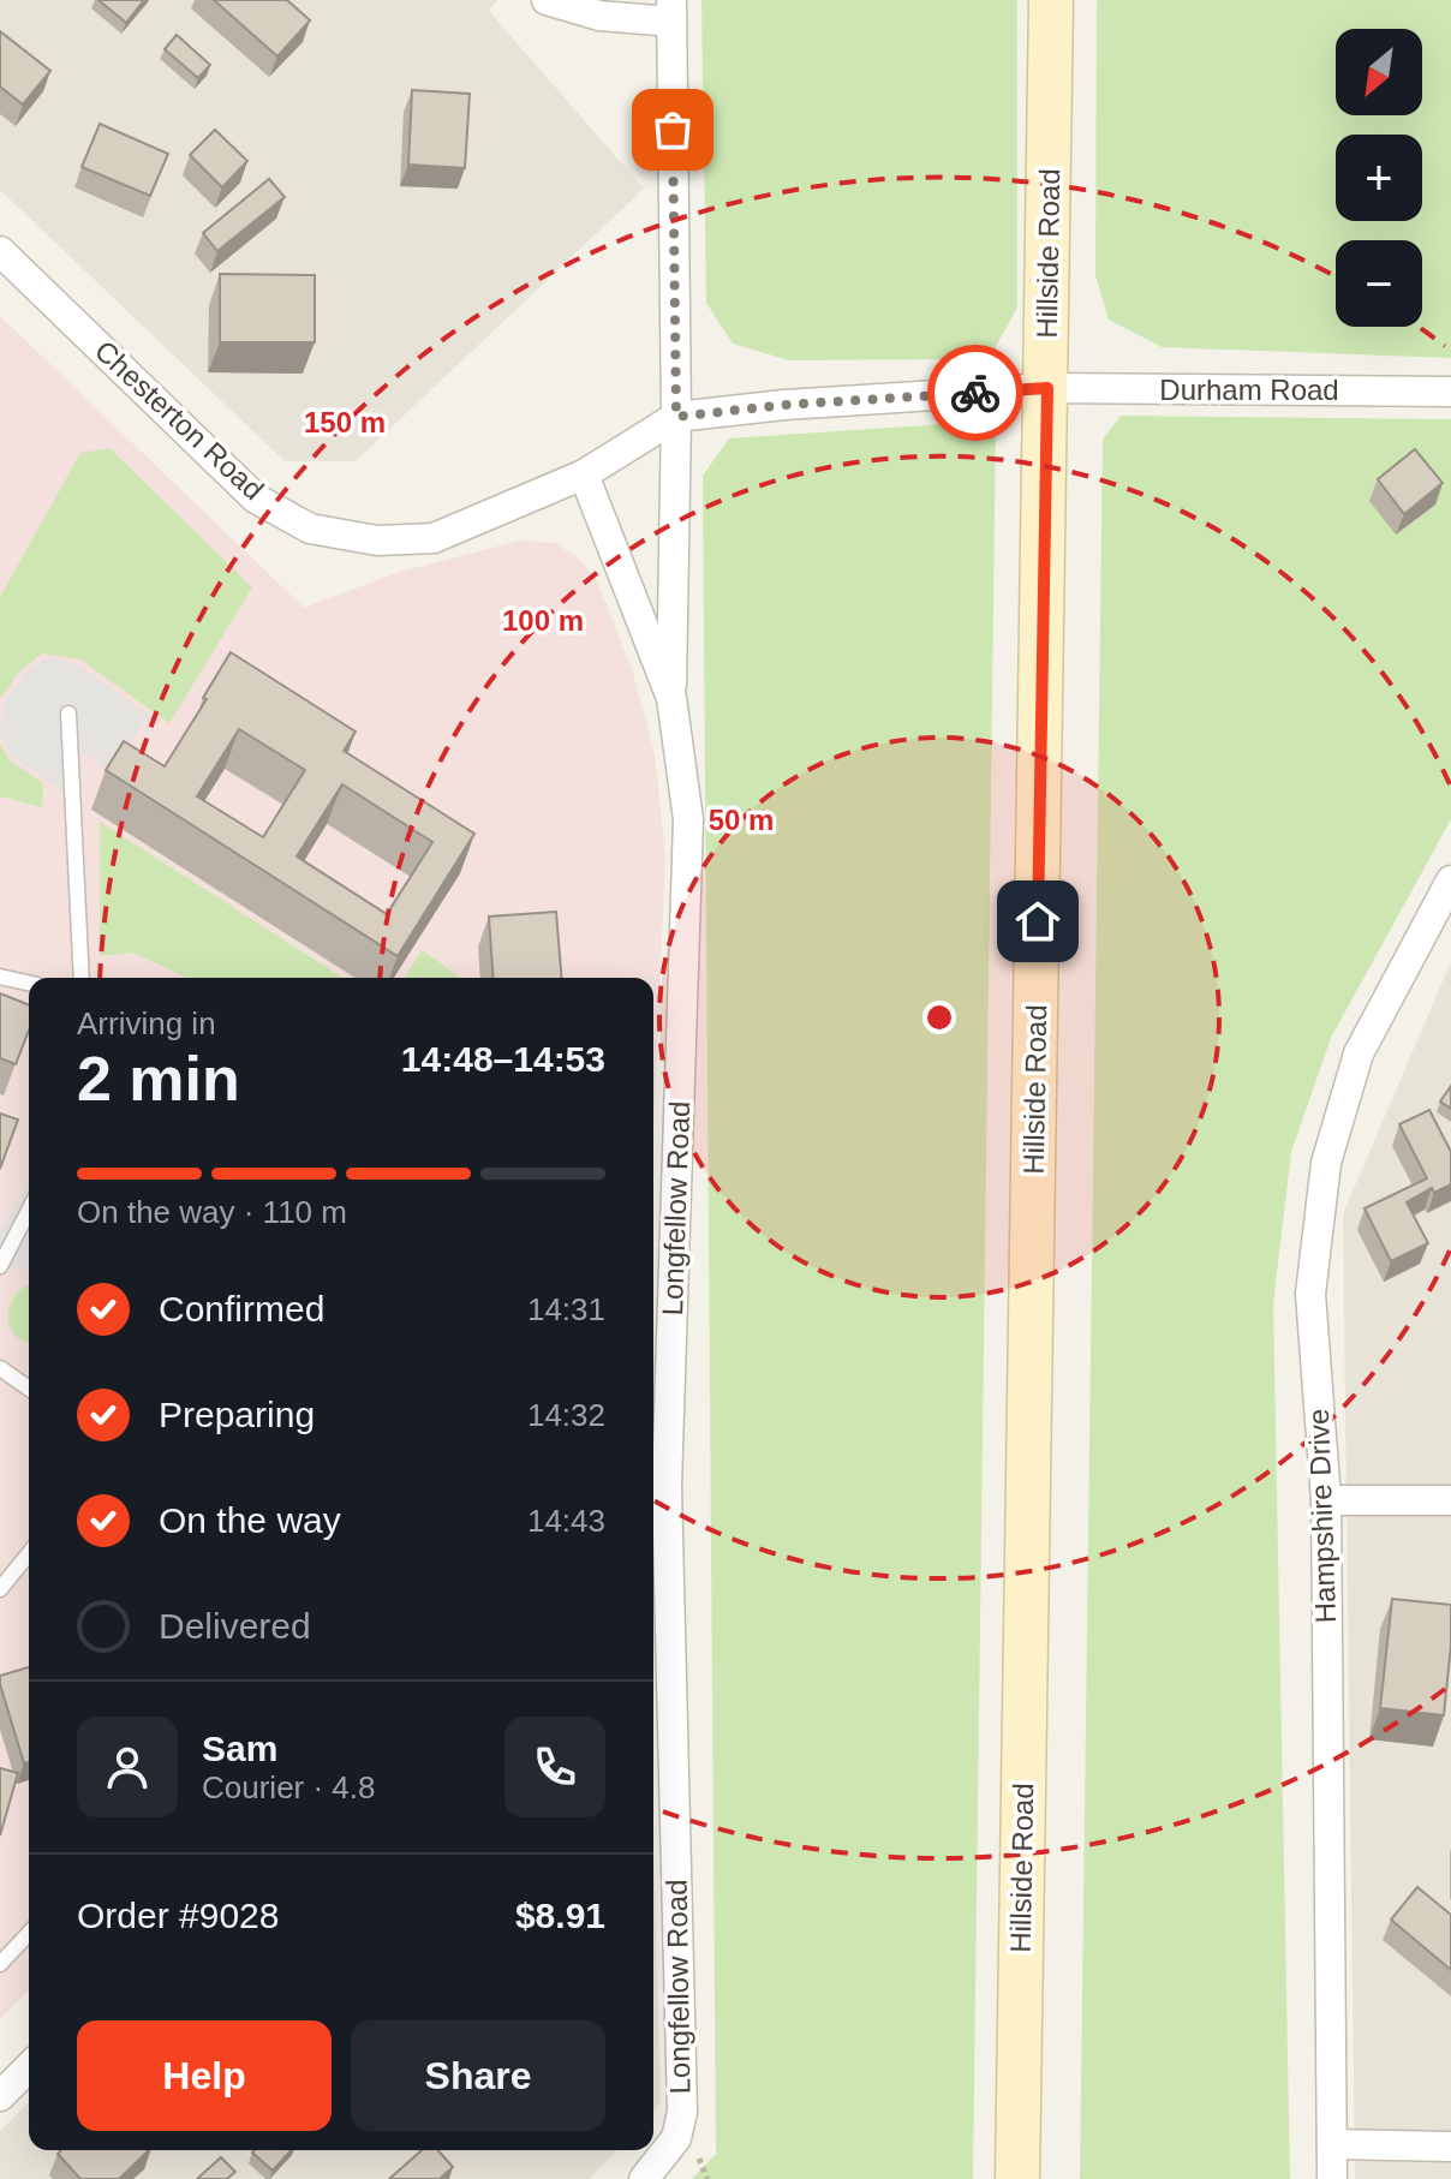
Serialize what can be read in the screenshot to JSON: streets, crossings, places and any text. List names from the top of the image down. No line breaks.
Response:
{"streets":{"main road":["Hillside Road"],"street":["Durham Road","Chesterton Road","Longfellow Road","Hampshire Drive"]},"crossings":[["Hillside Road","Durham Road"],["Hillside Road","Chesterton Road"],["Durham Road","Chesterton Road"],["Chesterton Road","Longfellow Road"]],"north":"bottom left","page":{"map_buttons":["+","−"],"heading":["2 min","Arriving in","14:48–14:53"],"panel":["Sam","Courier · 4.8","Order #9028","$8.91"],"bar":"On the way · 110 m","list":[["Confirmed","14:31"],["Preparing","14:32"],["On the way","14:43"],"Delivered"],"buttons":["Help","Share"]},"rings":["150 m","100 m","50 m"]}
